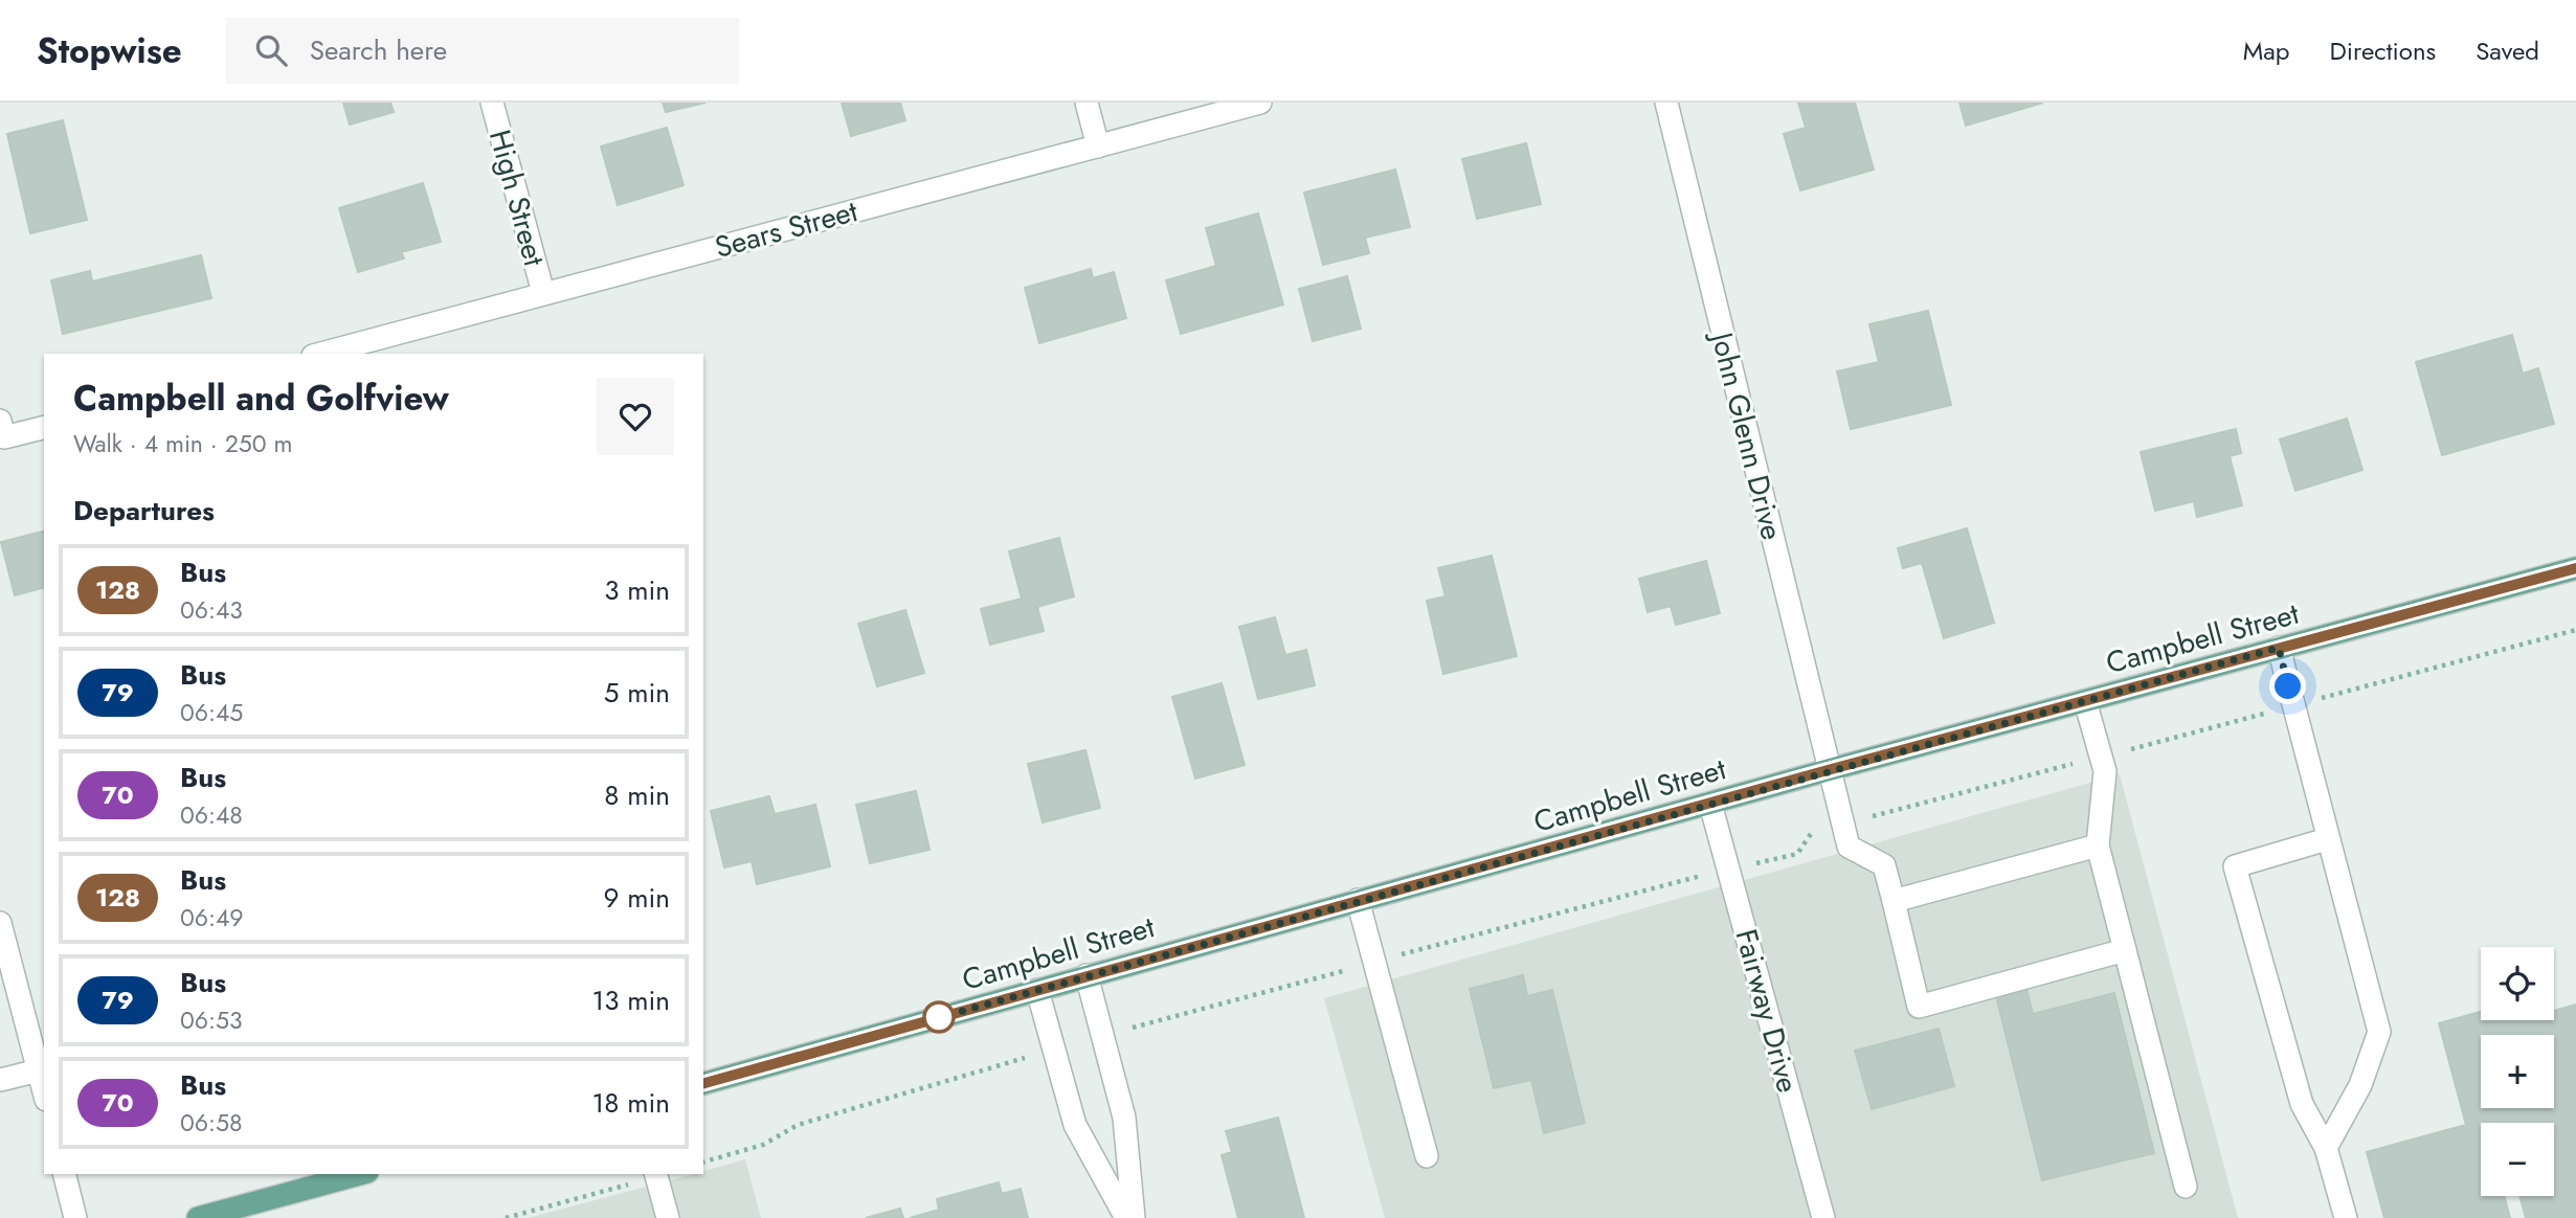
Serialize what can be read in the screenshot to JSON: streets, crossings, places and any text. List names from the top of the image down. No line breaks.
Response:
{"streets":{"main road":["Campbell Street"],"street":["High Street","Sears Street","John Glenn Drive","Fairway Drive"]},"crossings":[["High Street","Sears Street"],["John Glenn Drive","Campbell Street"],["Campbell Street","Fairway Drive"]],"lines":["bus line 128"],"page":{"header":"Stopwise","search":"Search here","nav":["Map","Directions","Saved"],"heading":[["Campbell and Golfview","Walk · 4 min · 250 m"],"Departures"],"list":[{"mark":"128","name":"Bus","note":"06:43","value":"3 min"},{"mark":"79","name":"Bus","note":"06:45","value":"5 min"},{"mark":"70","name":"Bus","note":"06:48","value":"8 min"},{"mark":"128","name":"Bus","note":"06:49","value":"9 min"},{"mark":"79","name":"Bus","note":"06:53","value":"13 min"},{"mark":"70","name":"Bus","note":"06:58","value":"18 min"}],"map_buttons":["+","−"]}}
